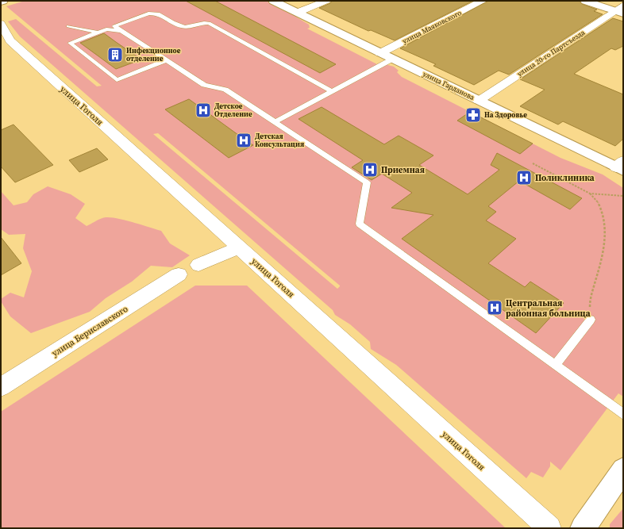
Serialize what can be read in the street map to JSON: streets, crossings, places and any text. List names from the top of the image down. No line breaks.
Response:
{"streets":{"street":["улица Маяковского","улица 20-го Партсъезда","улица Гарданова","улица Гоголя","улица Бериславского"]},"crossings":[["улица Маяковского","улица Гарданова"],["улица 20-го Партсъезда","улица Гарданова"]],"places":{"building":["Инфекционное отделение"],"hospital":["Детское Отделение","Детская Консультация","Приемная","Поликлиника","Центральная районная больница"],"pharmacy":["На Здоровье"]}}
